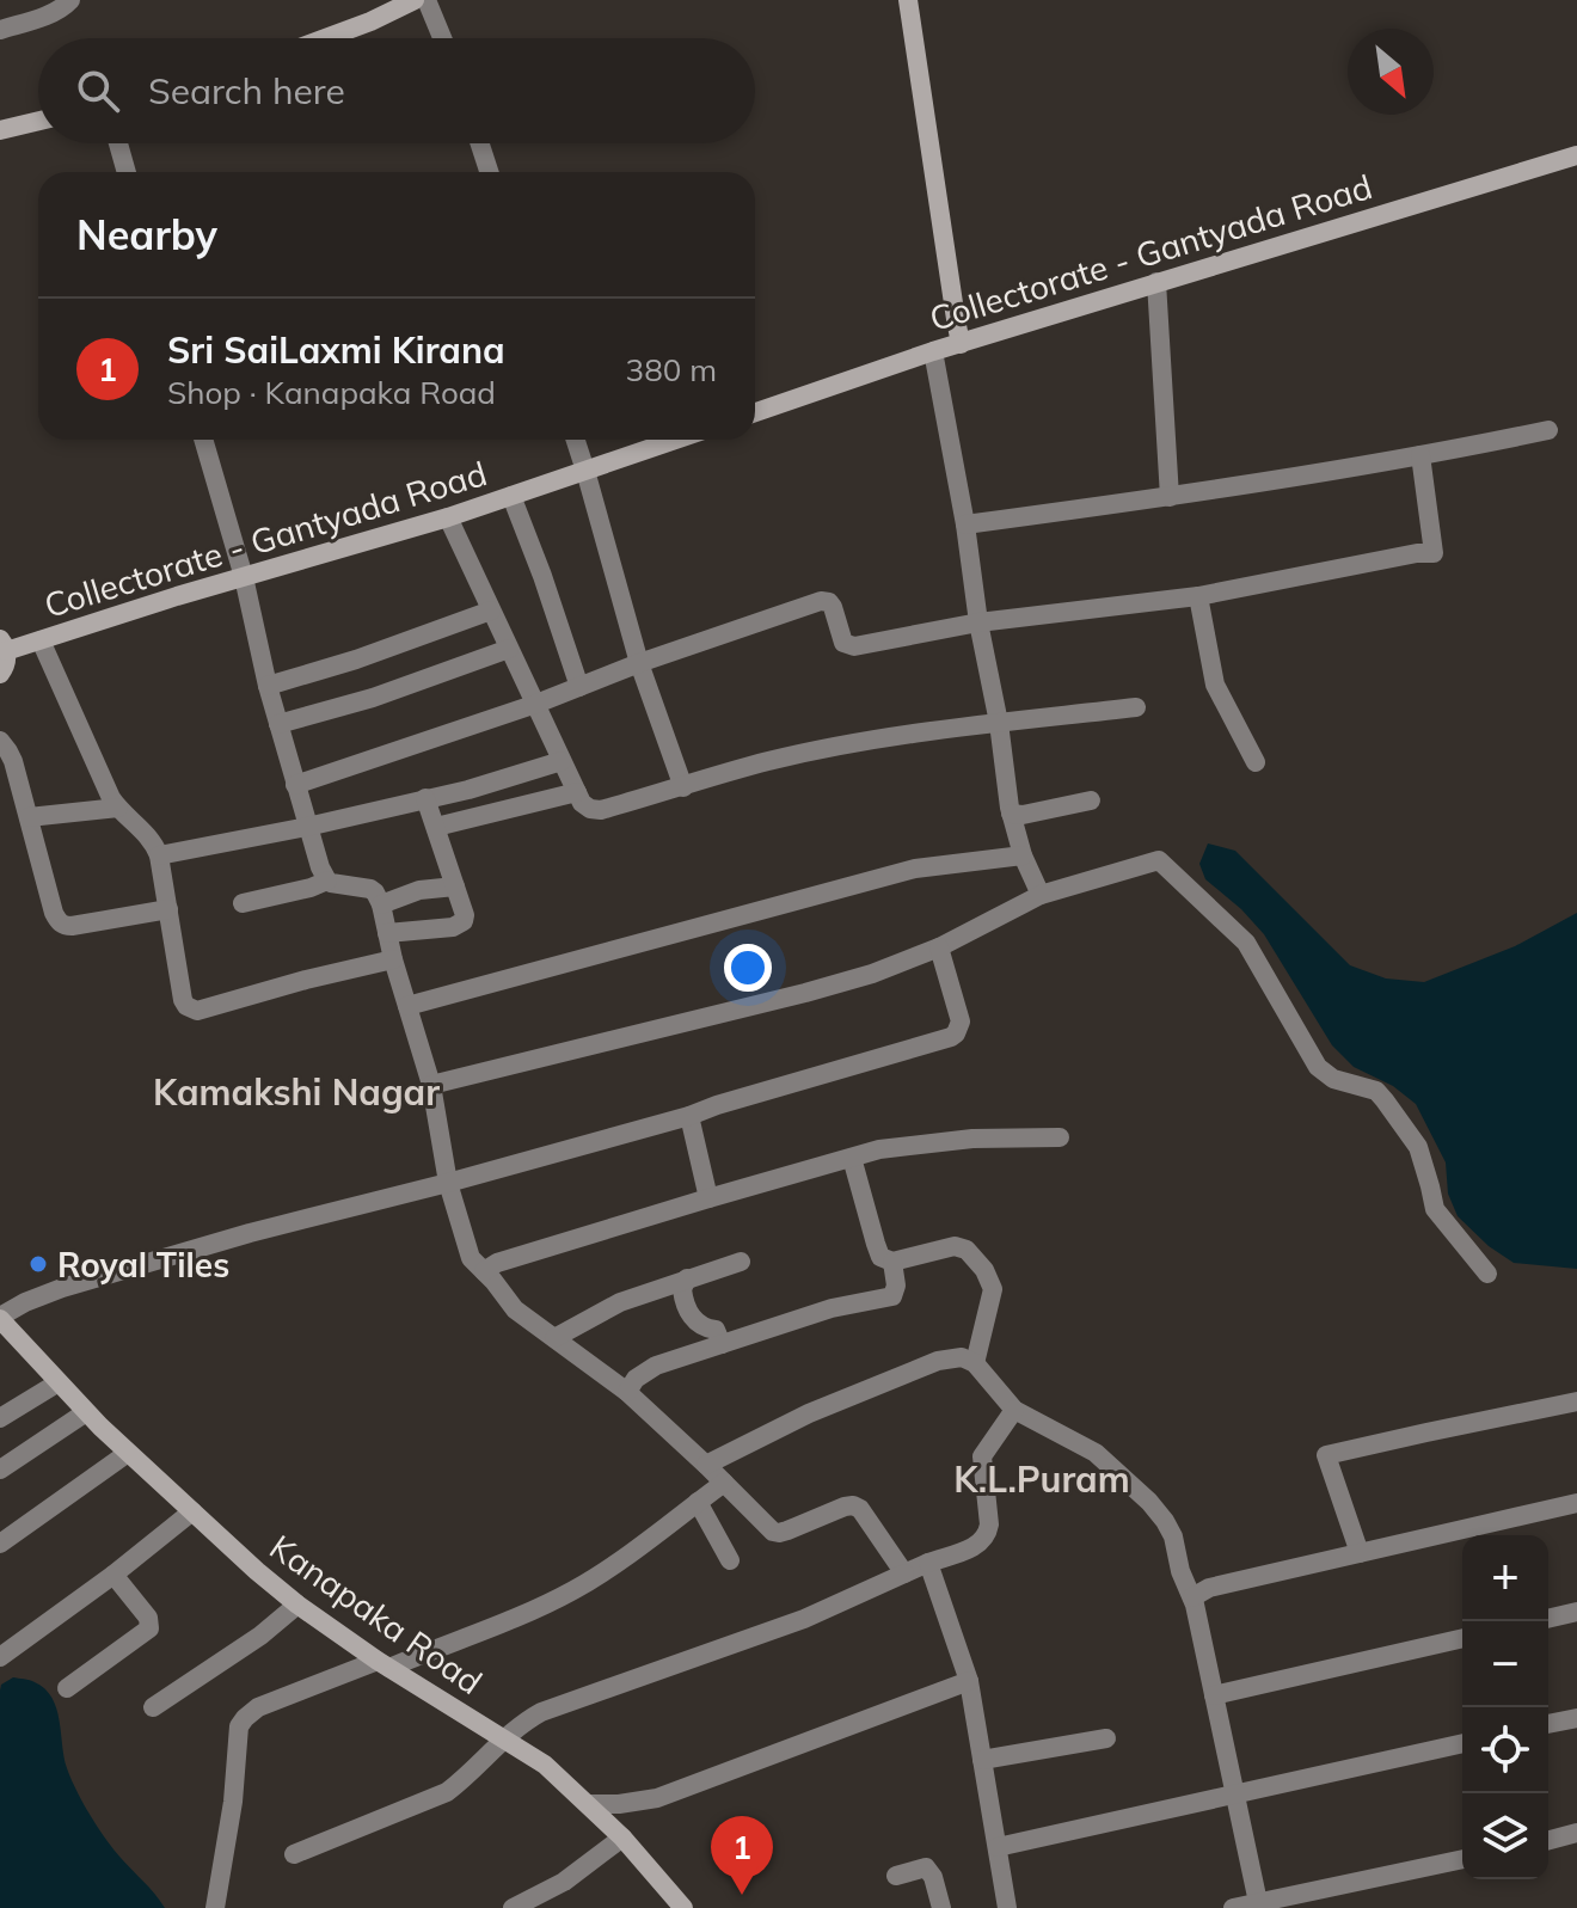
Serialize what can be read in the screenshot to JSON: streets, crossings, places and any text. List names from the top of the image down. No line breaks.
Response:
{"streets":{"street":["Collectorate - Gantyada Road","Kanapaka Road"]},"districts":["Kamakshi Nagar","K.L.Puram"],"places":["Royal Tiles"],"north":"bottom right","page":{"search":"Search here","heading":"Nearby","list":[{"mark":"1","name":"Sri SaiLaxmi Kirana","note":"Shop · Kanapaka Road","value":"380 m"}],"map_buttons":["+","−"],"pins":"1"}}
